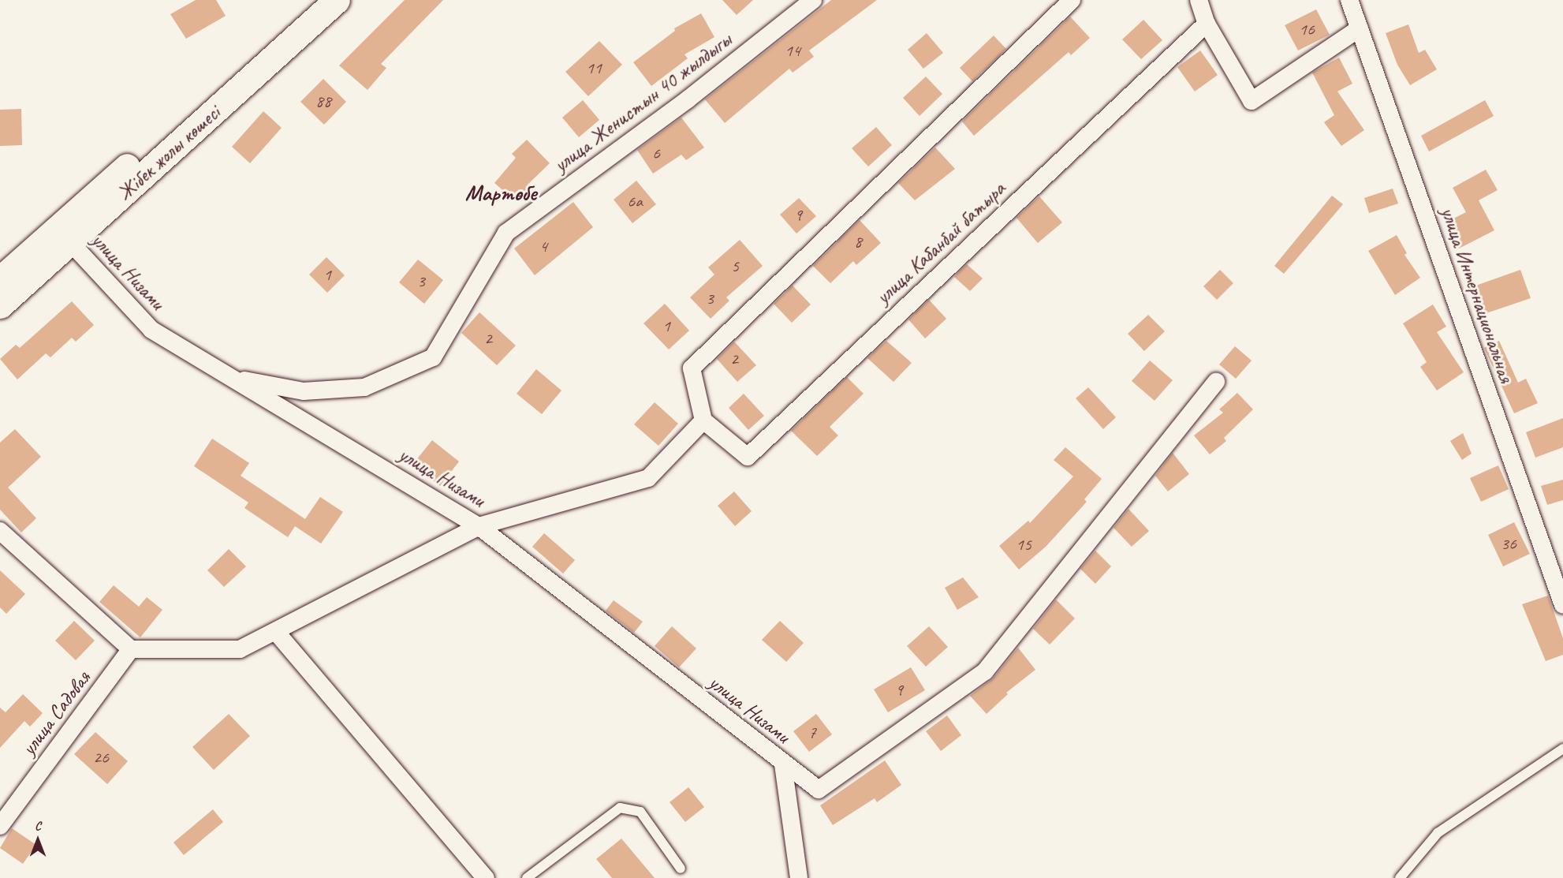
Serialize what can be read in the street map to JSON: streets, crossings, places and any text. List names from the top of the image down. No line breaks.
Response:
{"streets":{"main road":["Жібек жолы көшесі"],"street":["улица Женистын 40 жылдыгы","улица Кабанбай батыра","улица Низами","улица Интернациональная","улица Садовая"]},"crossings":[["улица Женистын 40 жылдыгы","улица Низами"],["Жібек жолы көшесі","улица Низами"]],"districts":["Мартөбе"],"house_numbers":["16","14","11","88","6","6а","9","8","4","5","1","3","3","1","2","2","36","15","9","7","26"],"north":"top"}
